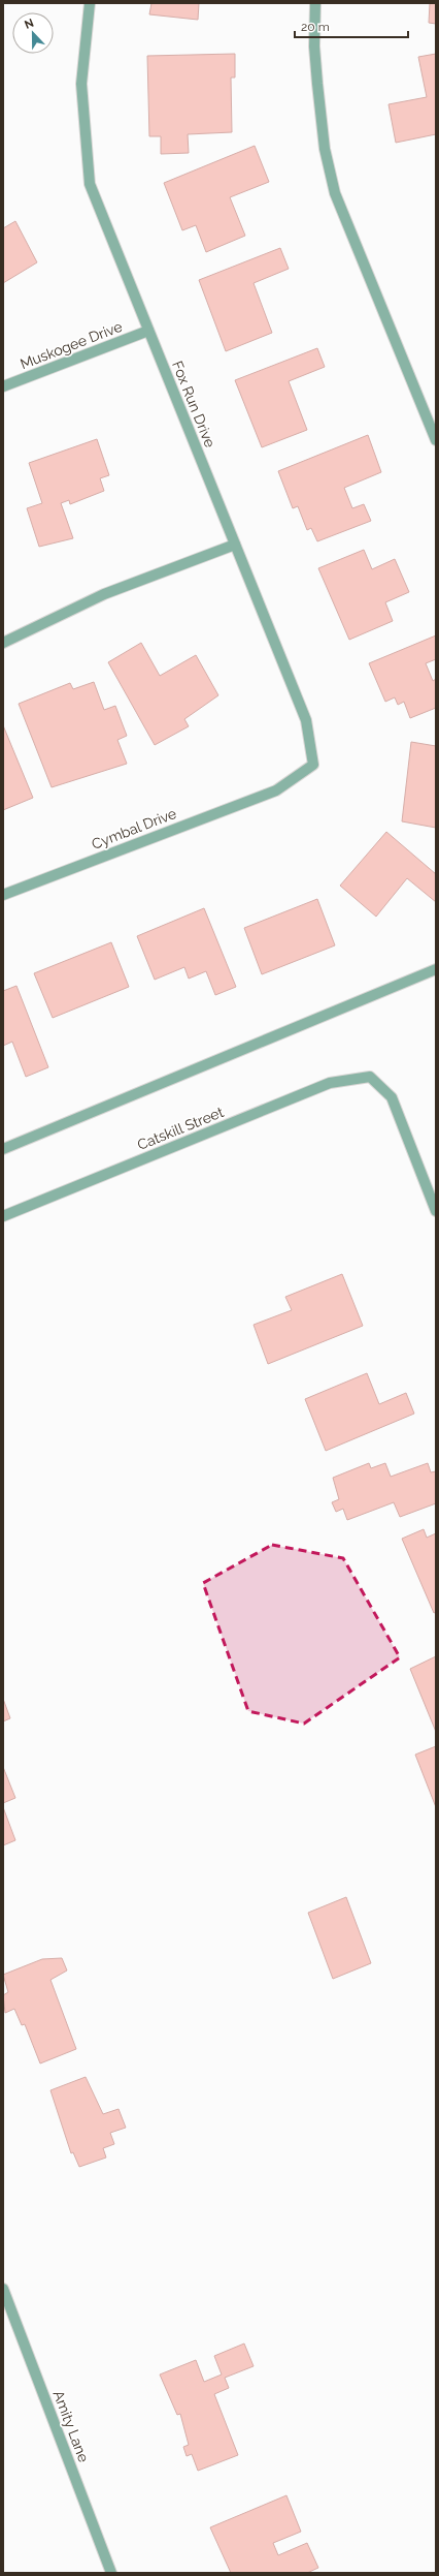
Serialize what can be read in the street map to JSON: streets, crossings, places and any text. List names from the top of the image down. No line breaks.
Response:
{"streets":{"street":["Muskogee Drive","Fox Run Drive","Cymbal Drive","Catskill Street","Amity Lane"]},"crossings":[["Muskogee Drive","Fox Run Drive"],["Fox Run Drive","Cymbal Drive"]],"scale_bar":"20 m","north":"top"}
